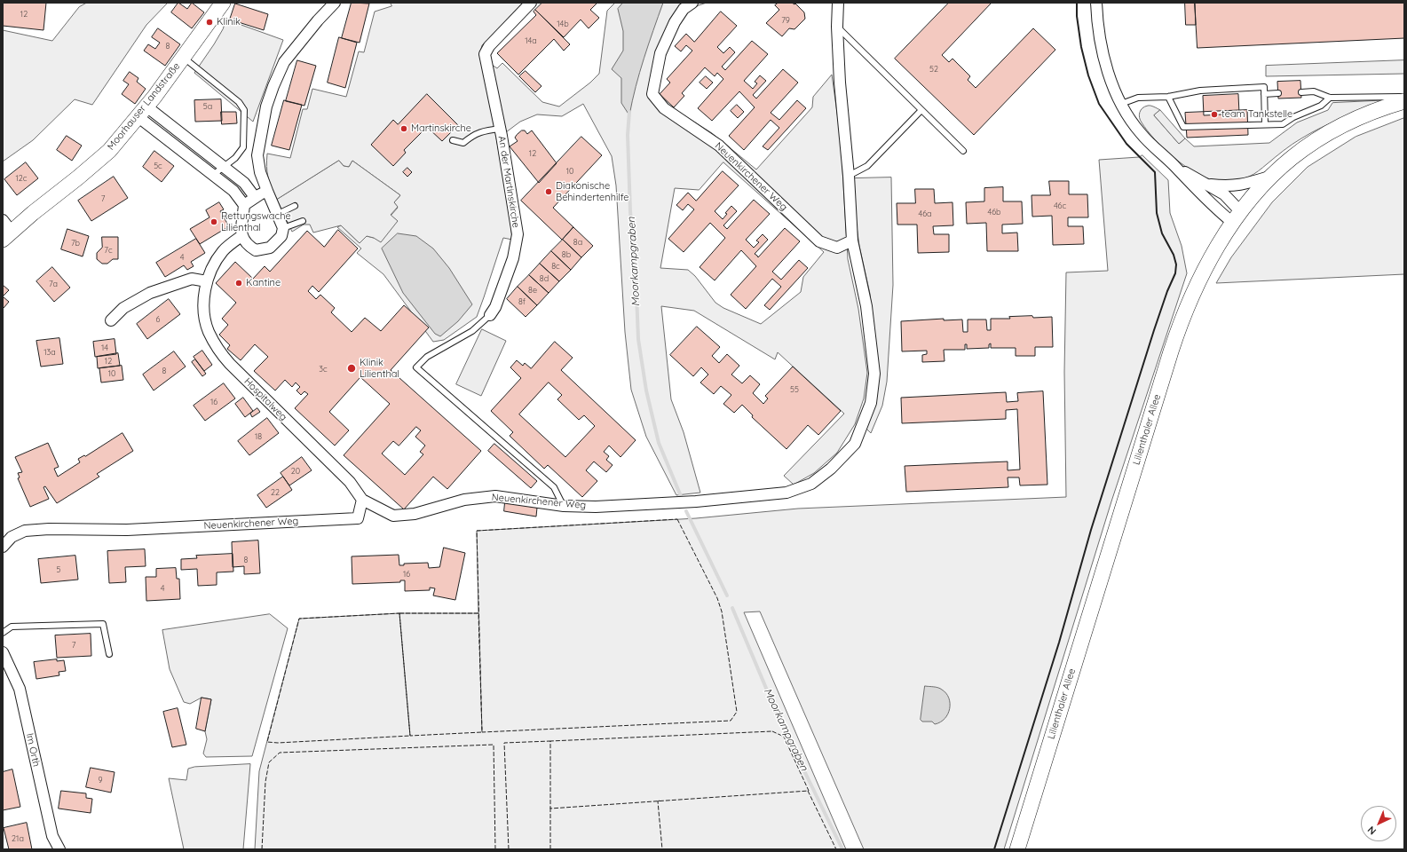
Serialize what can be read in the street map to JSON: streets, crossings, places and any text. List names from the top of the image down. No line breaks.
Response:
{"streets":{"main road":["Moorhauser Landstraße","Lilienthaler Allee"],"street":["Neuenkirchener Weg","An der Martinskirche","Hospitalweg","Im Orth"]},"crossings":[["Neuenkirchener Weg","An der Martinskirche"],["Neuenkirchener Weg","Hospitalweg"]],"water":["Moorkampgraben"],"places":["Klinik","team Tankstelle","Martinskirche","Diakonische Behindertenhilfe","Rettungswache Lilienthal","Kantine","Klinik Lilienthal"],"house_numbers":["12","79","14b","14a","8","52","5a","12","5c","10","12c","7","46c","46b","46a","8a","7b","7c","8b","4","8c","8d","7a","8e","8f","6","14","13a","12","3c","8","10","55","16","18","20","22","8","5","16","4","7","9","21a"],"north":"bottom left"}
